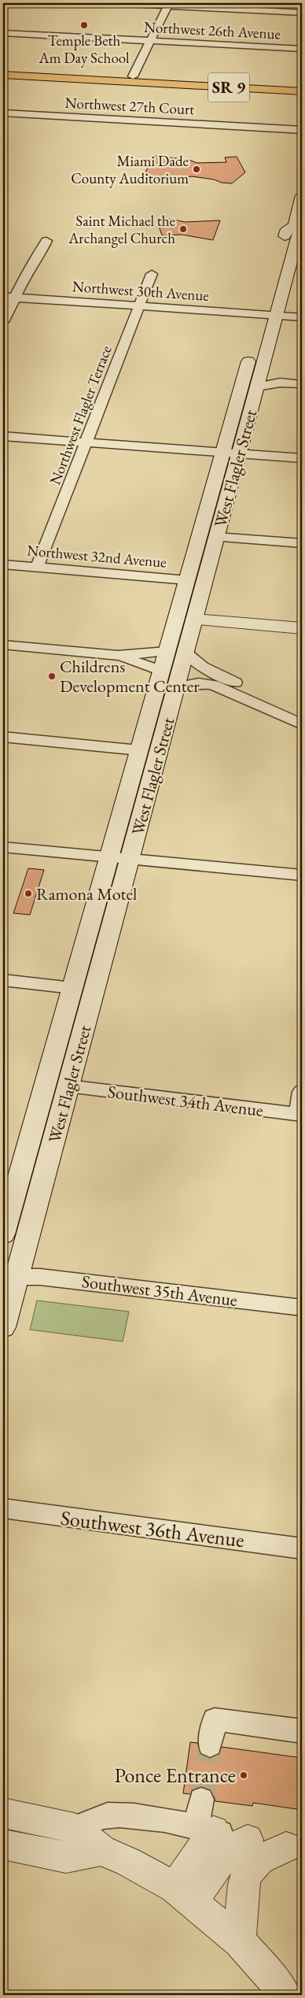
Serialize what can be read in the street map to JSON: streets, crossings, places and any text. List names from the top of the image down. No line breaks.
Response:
{"streets":{"highway":["SR 9"],"main road":["West Flagler Street"],"street":["Northwest 26th Avenue","Northwest 27th Court","Northwest 30th Avenue","Northwest Flagler Terrace","Northwest 32nd Avenue","Southwest 34th Avenue","Southwest 35th Avenue","Southwest 36th Avenue"]},"crossings":[["Northwest 30th Avenue","Northwest Flagler Terrace"],["Northwest 30th Avenue","West Flagler Street"],["Northwest Flagler Terrace","Northwest 32nd Avenue"],["West Flagler Street","Northwest 32nd Avenue"],["West Flagler Street","Southwest 34th Avenue"],["West Flagler Street","Southwest 35th Avenue"]],"places":["Temple Beth Am Day School","Miami Dade County Auditorium","Saint Michael the Archangel Church","Childrens Development Center","Ramona Motel","Ponce Entrance"]}
